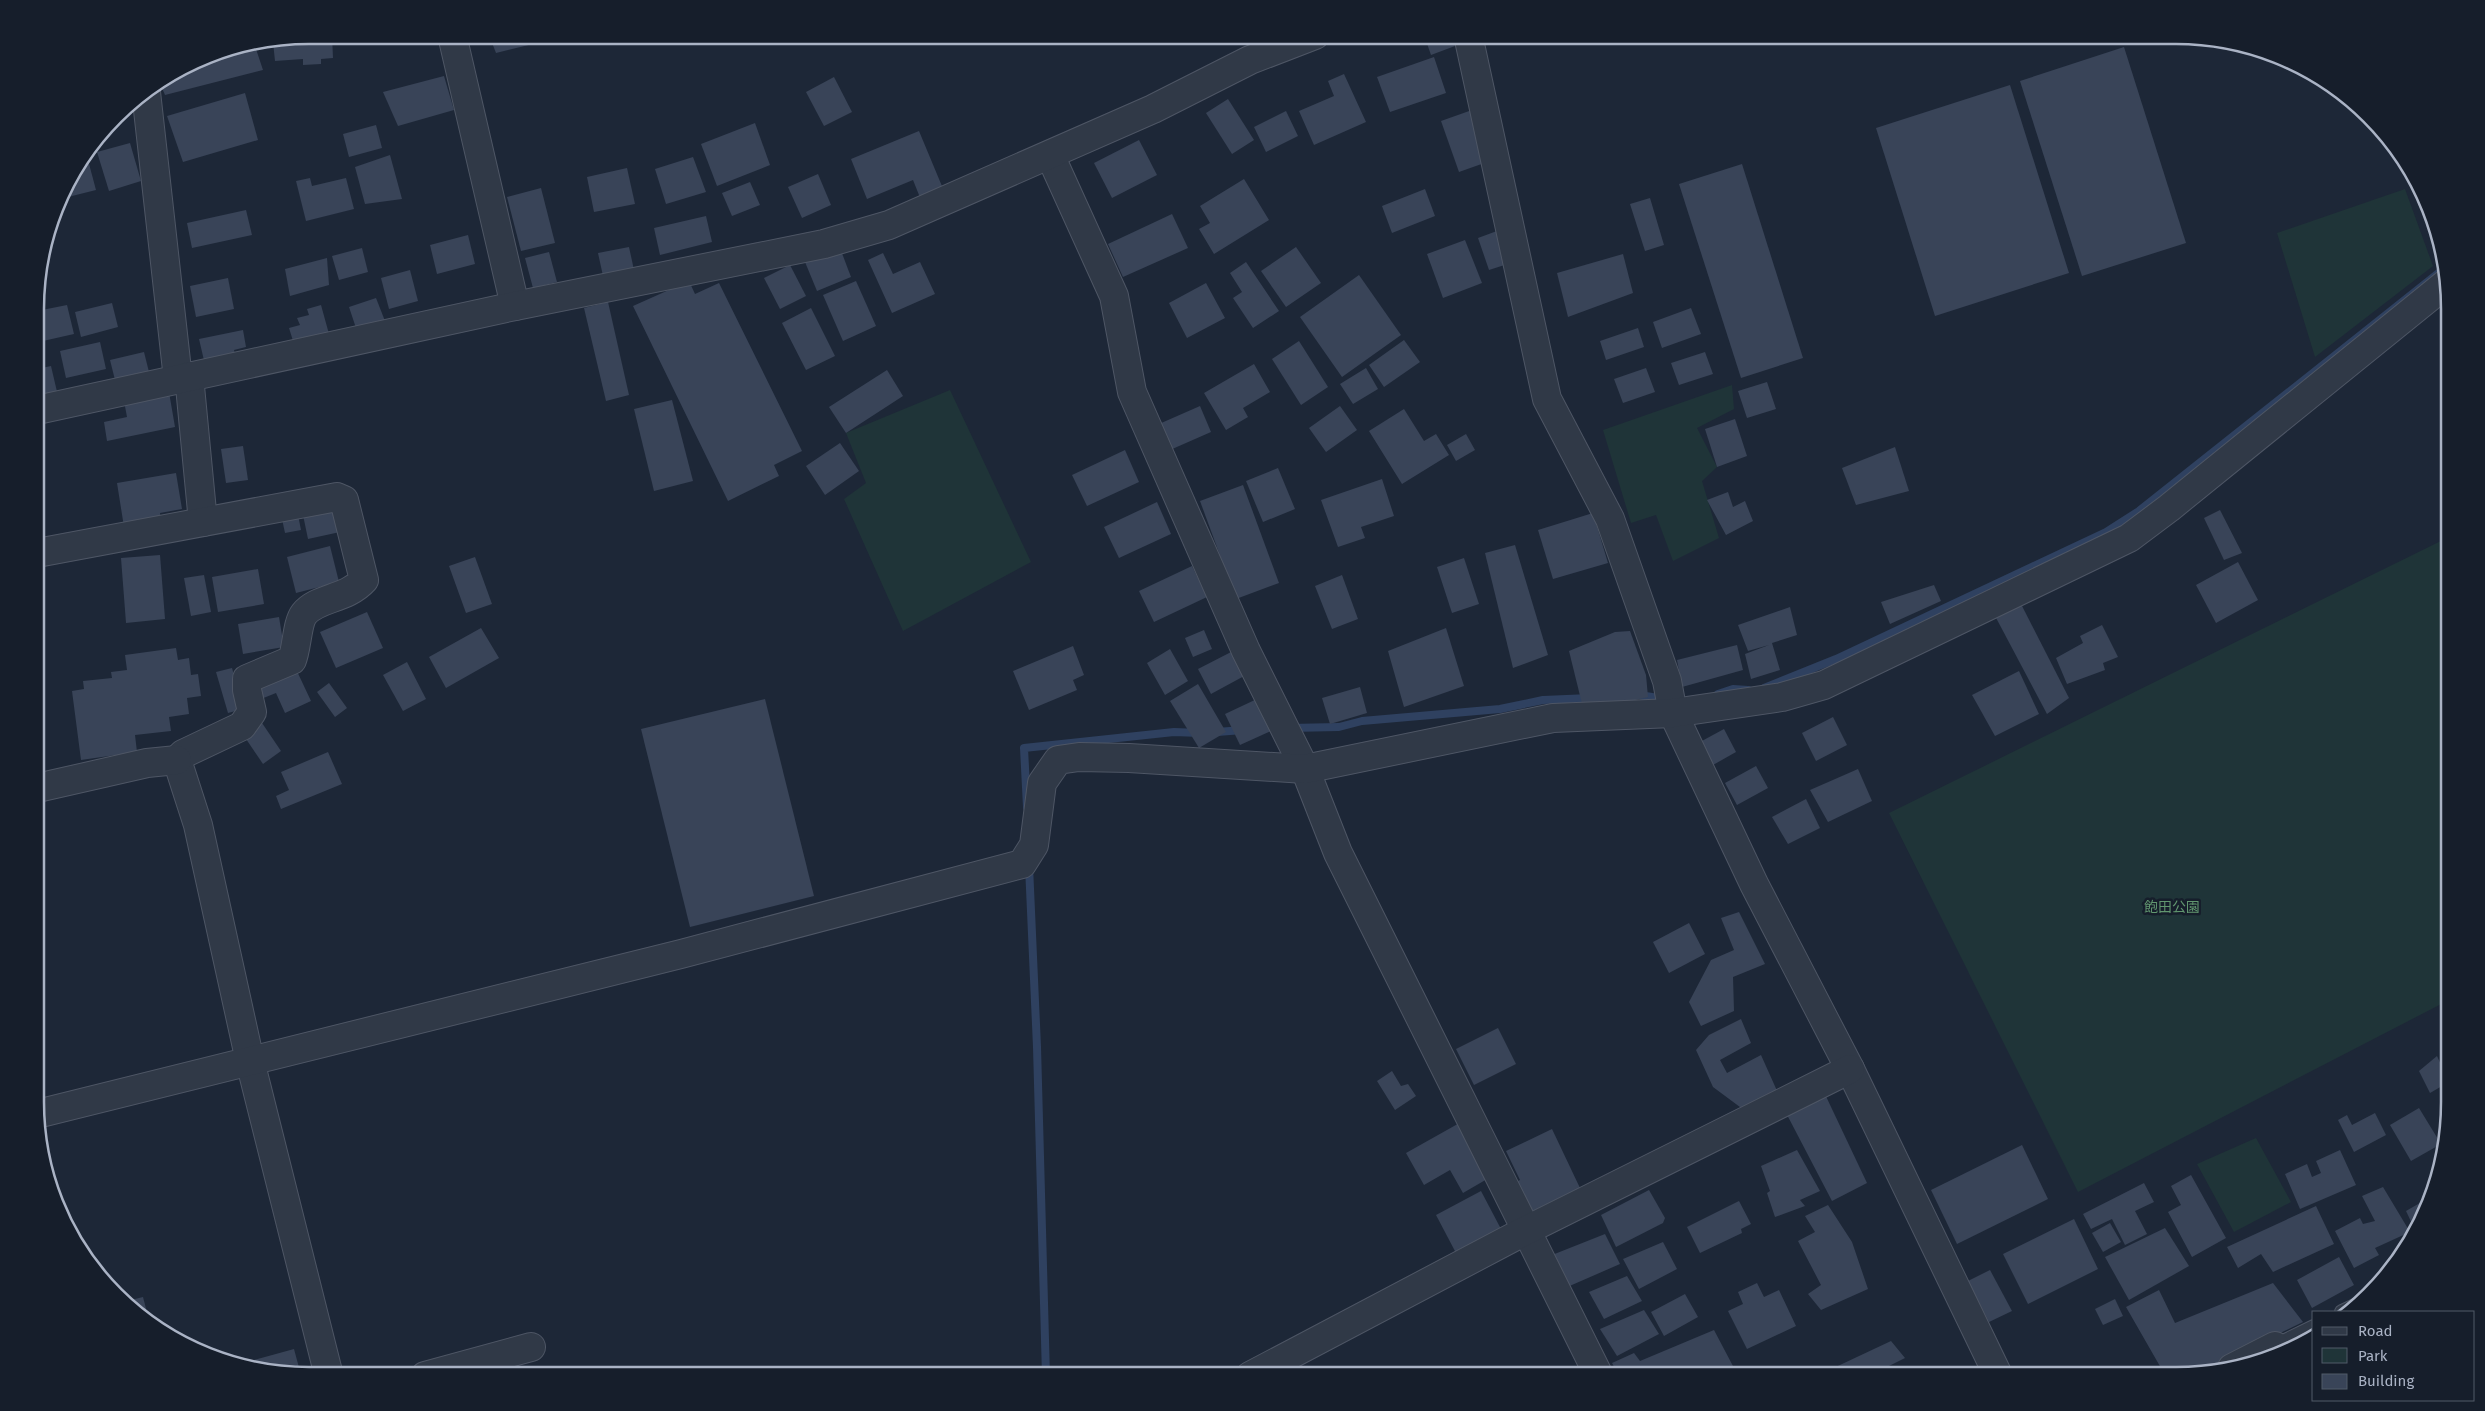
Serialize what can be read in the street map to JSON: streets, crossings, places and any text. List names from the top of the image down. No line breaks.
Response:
{"parks":["飽田公園"],"legend":["Road","Park","Building"]}
